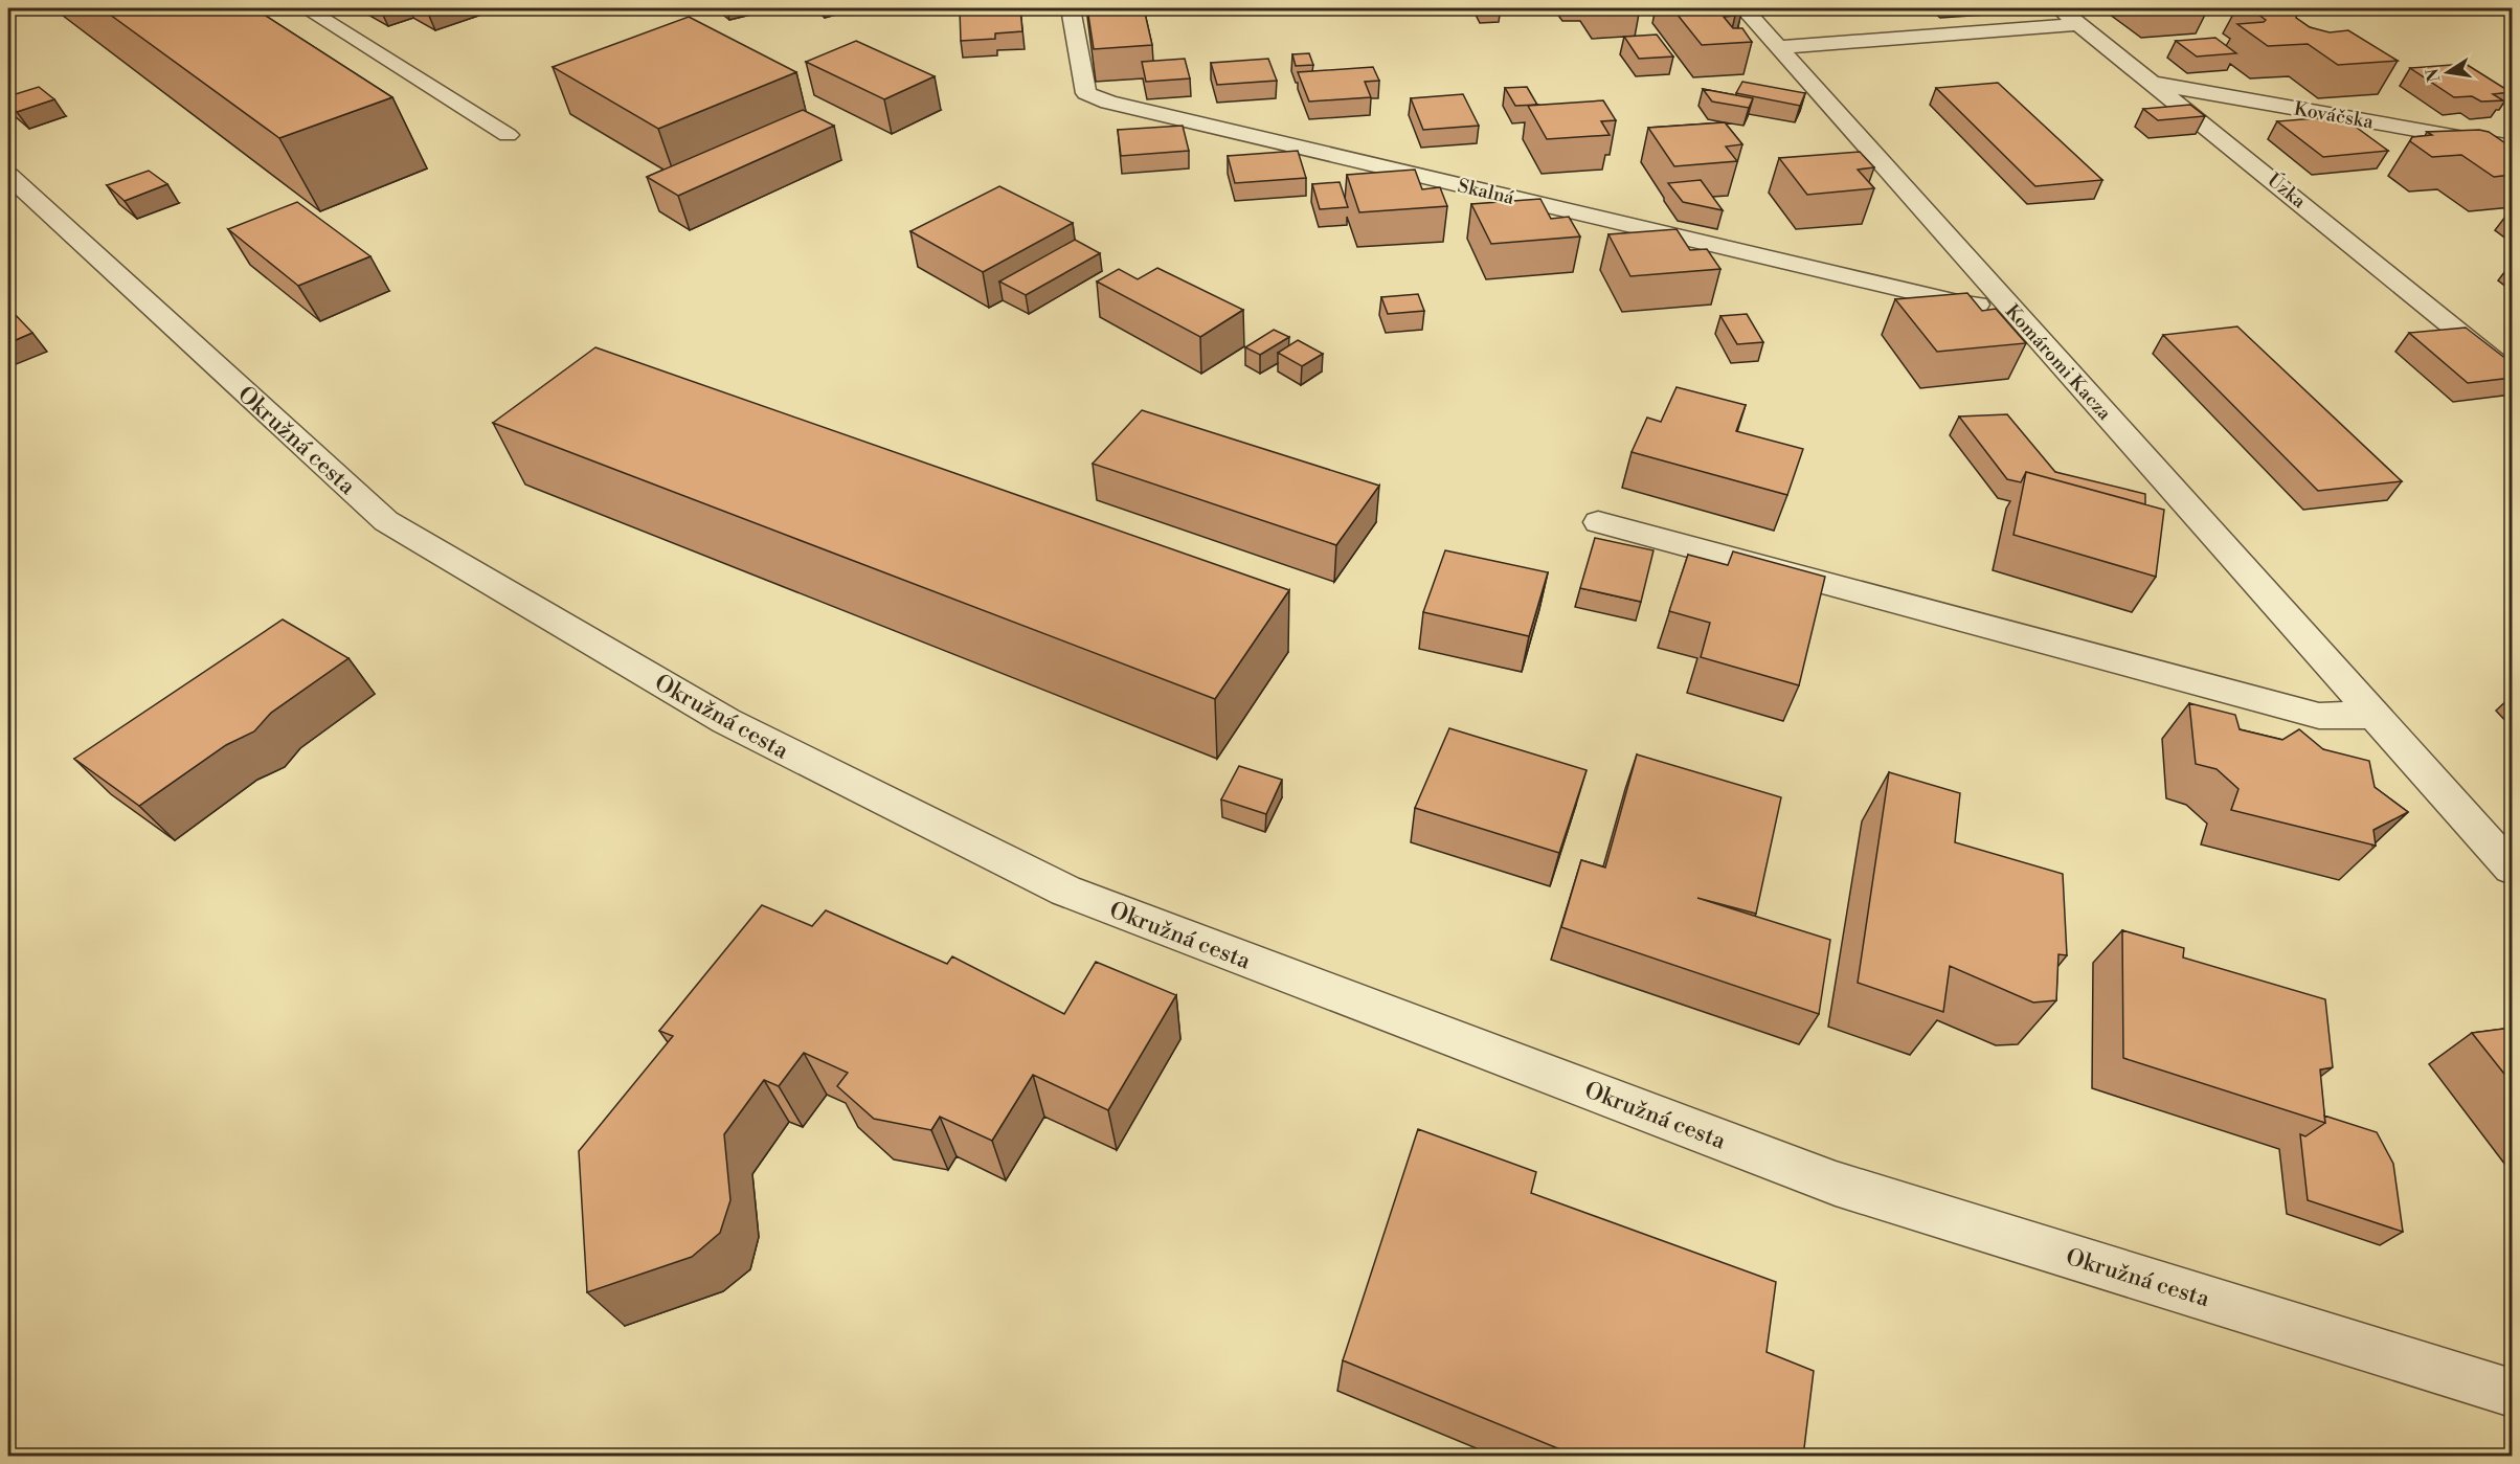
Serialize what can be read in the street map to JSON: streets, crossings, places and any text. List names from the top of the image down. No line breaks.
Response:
{"streets":{"street":["Kováčska","Úzka","Skalná","Komáromi Kacza","Okružná cesta"]},"crossings":[["Kováčska","Úzka"],["Skalná","Komáromi Kacza"]],"north":"left"}
